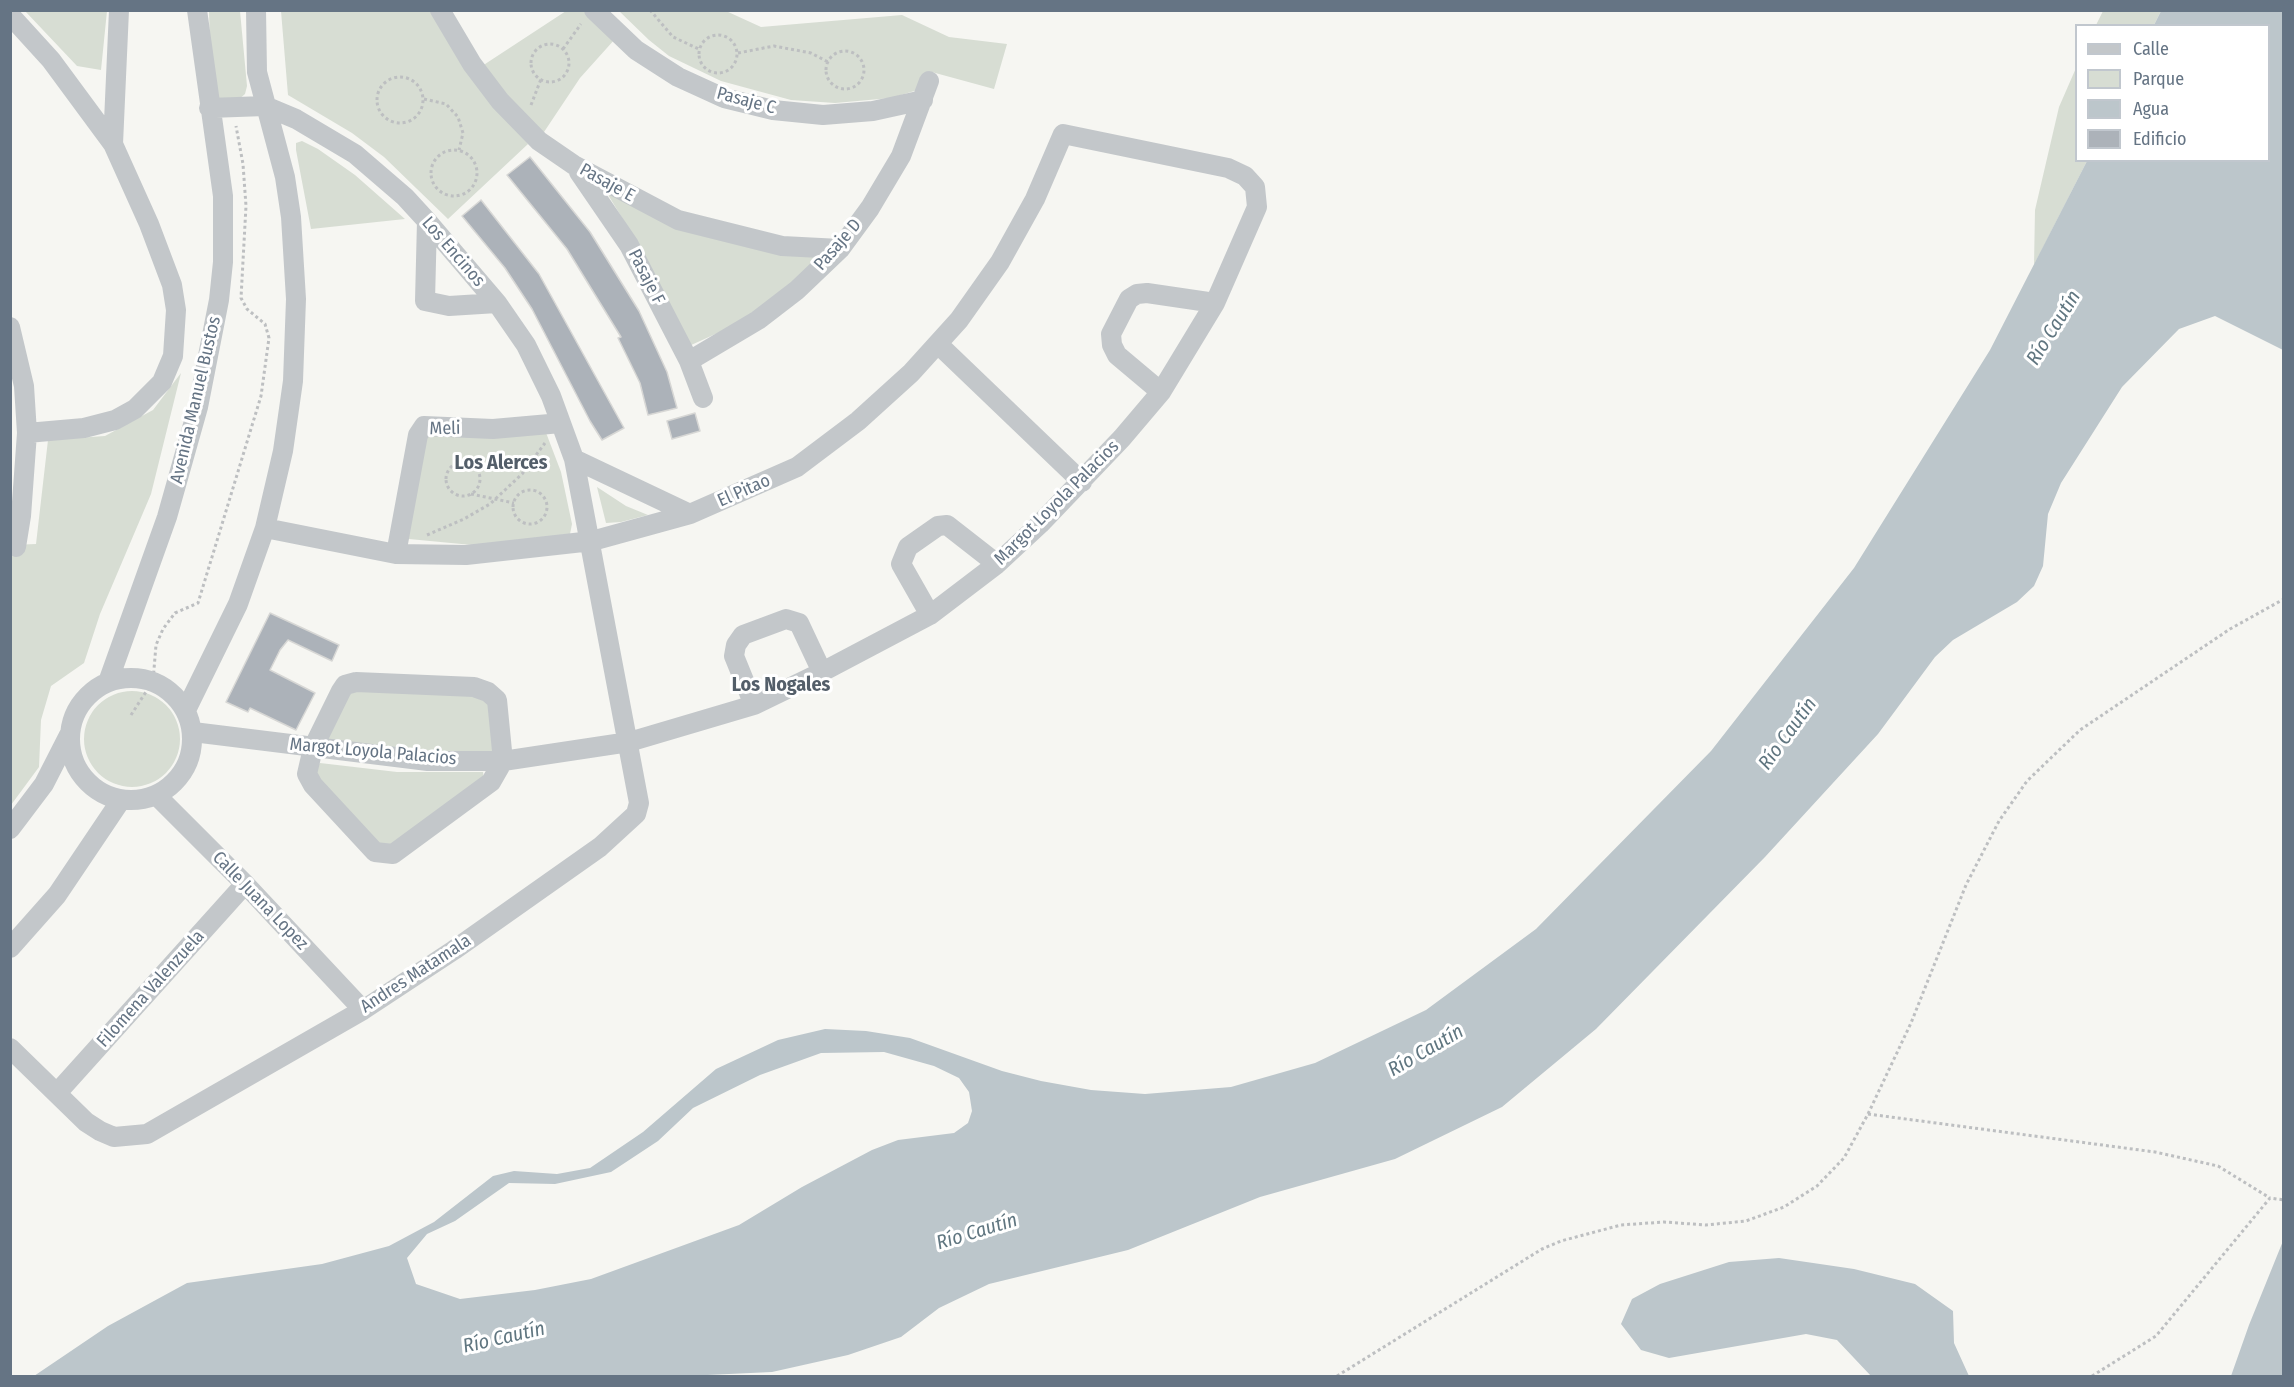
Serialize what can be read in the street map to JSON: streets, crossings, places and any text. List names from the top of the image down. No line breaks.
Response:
{"streets":{"street":["Pasaje C","Pasaje E","Pasaje D","Los Encinos","Pasaje F","Avenida Manuel Bustos","Meli","El Pitao","Margot Loyola Palacios","Calle Juana Lopez","Andres Matamala","Filomena Valenzuela"]},"crossings":[["Pasaje C","Pasaje D"],["Pasaje E","Pasaje D"],["Pasaje E","Pasaje F"],["Pasaje D","Pasaje F"],["Los Encinos","Meli"],["Los Encinos","El Pitao"],["Los Encinos","Margot Loyola Palacios"],["Los Encinos","Andres Matamala"],["Avenida Manuel Bustos","Margot Loyola Palacios"],["Avenida Manuel Bustos","Calle Juana Lopez"],["Meli","El Pitao"],["El Pitao","Margot Loyola Palacios"],["Margot Loyola Palacios","Calle Juana Lopez"],["Margot Loyola Palacios","Andres Matamala"],["Calle Juana Lopez","Andres Matamala"],["Calle Juana Lopez","Filomena Valenzuela"],["Andres Matamala","Filomena Valenzuela"]],"districts":["Los Alerces","Los Nogales"],"water":["Río Cautín"],"legend":["Calle","Parque","Agua","Edificio"]}
